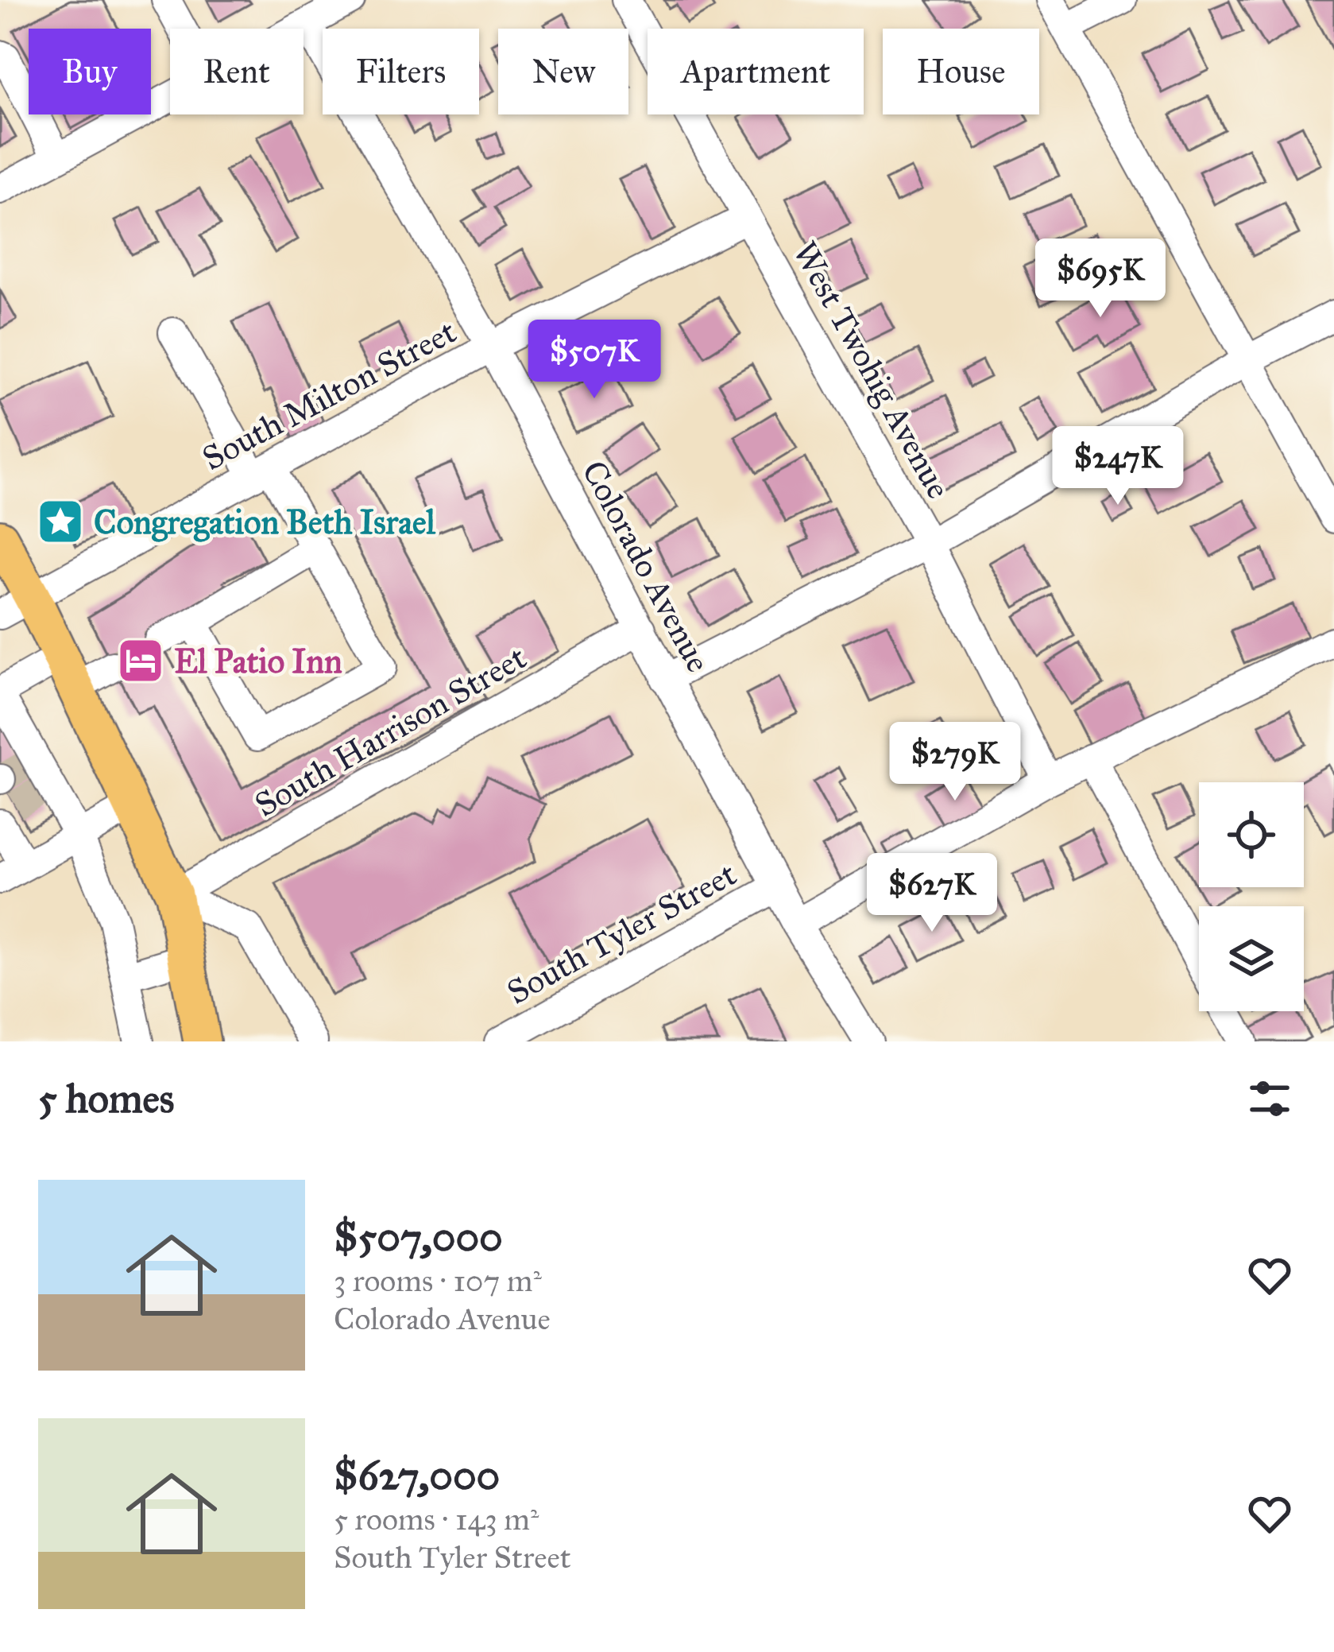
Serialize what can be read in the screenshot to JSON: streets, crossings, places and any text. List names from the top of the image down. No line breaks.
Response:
{"streets":{"street":["West Twohig Avenue","South Milton Street","Colorado Avenue","South Harrison Street","South Tyler Street"]},"crossings":[["West Twohig Avenue","South Milton Street"],["South Milton Street","Colorado Avenue"],["Colorado Avenue","South Harrison Street"],["Colorado Avenue","South Tyler Street"]],"places":{"place":["Congregation Beth Israel"],"hotel":["El Patio Inn"]},"page":{"chip":["Buy","Rent","Filters","New","Apartment","House"],"price":["$695K","$507K","$247K","$279K","$627K"],"heading":"5 homes","list":[{"name":"$507,000","note":"3 rooms · 107 m² · Colorado Avenue"},{"name":"$627,000","note":"5 rooms · 143 m² · South Tyler Street"}]}}
